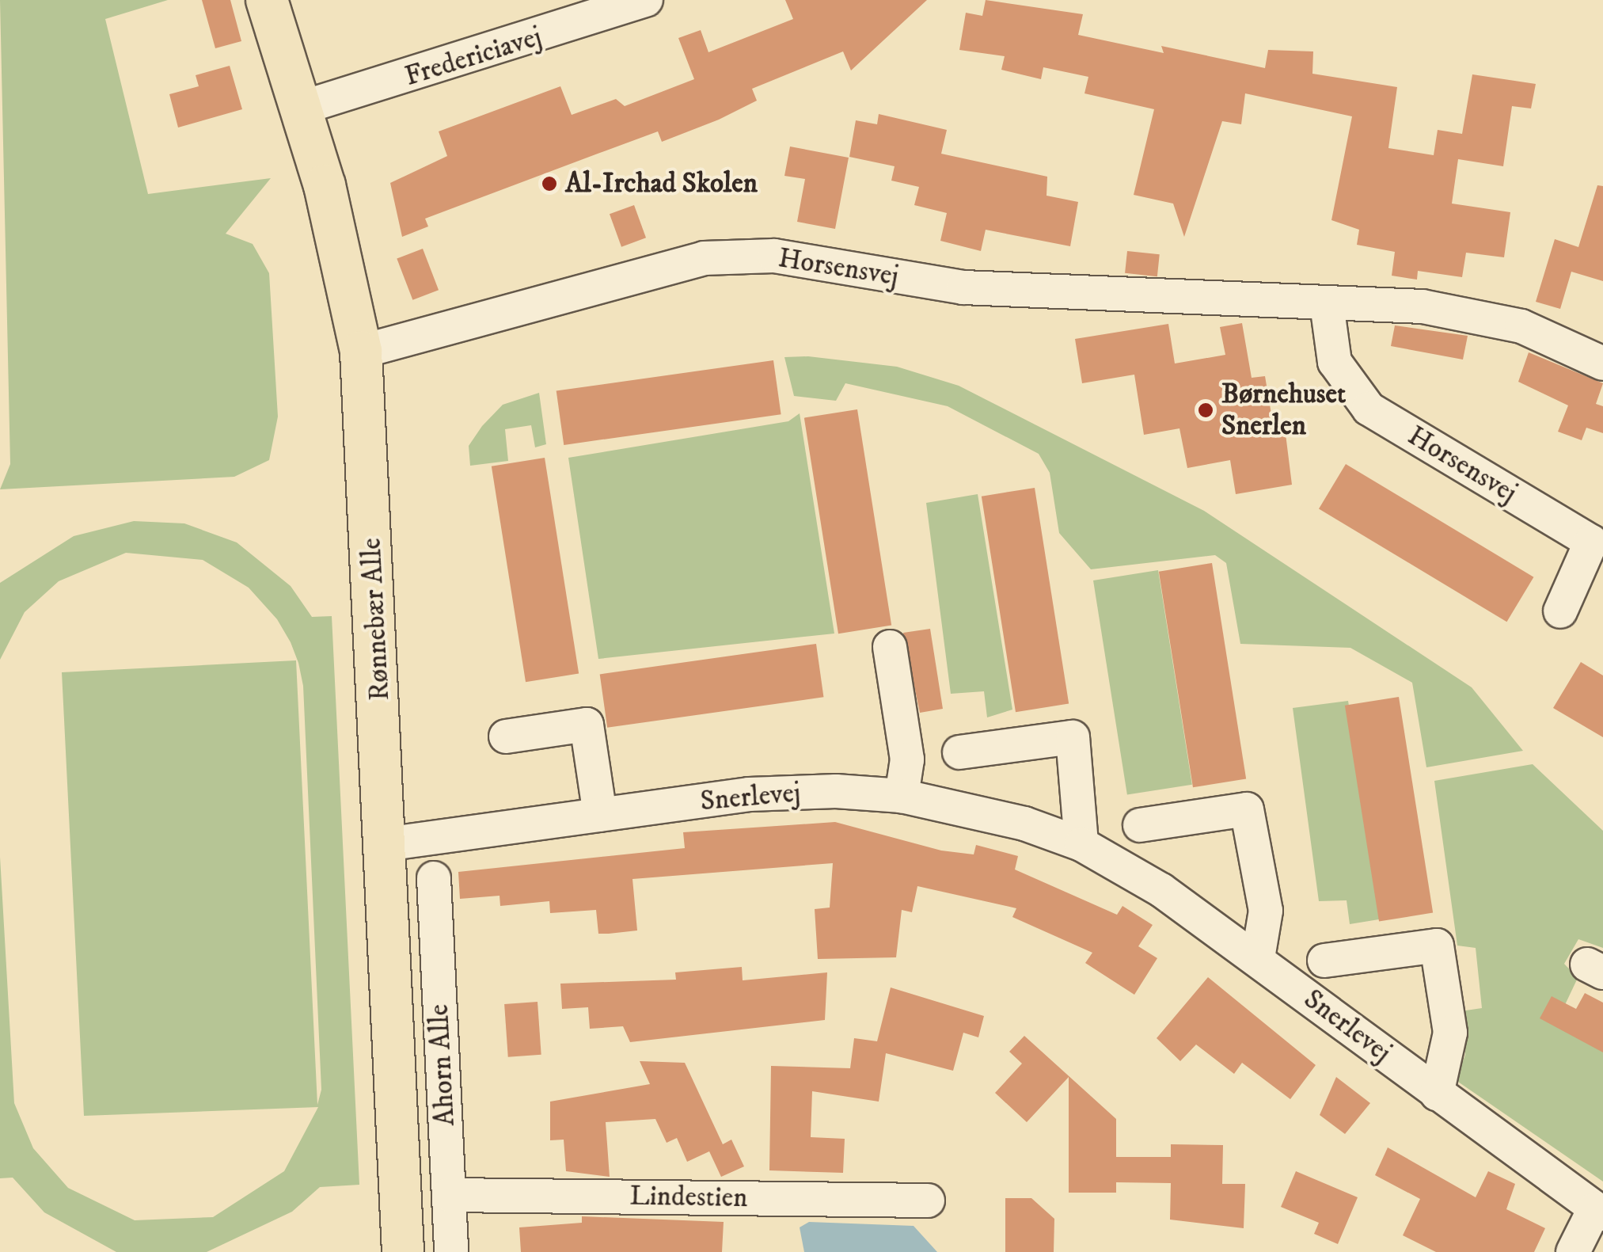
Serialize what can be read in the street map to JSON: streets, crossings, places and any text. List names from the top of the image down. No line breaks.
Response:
{"streets":{"main road":["Rønnebær Alle"],"street":["Fredericiavej","Horsensvej","Snerlevej","Ahorn Alle","Lindestien"]},"crossings":[["Fredericiavej","Rønnebær Alle"],["Horsensvej","Rønnebær Alle"],["Rønnebær Alle","Snerlevej"],["Ahorn Alle","Lindestien"]],"places":["Al-Irchad Skolen","Børnehuset Snerlen"]}
